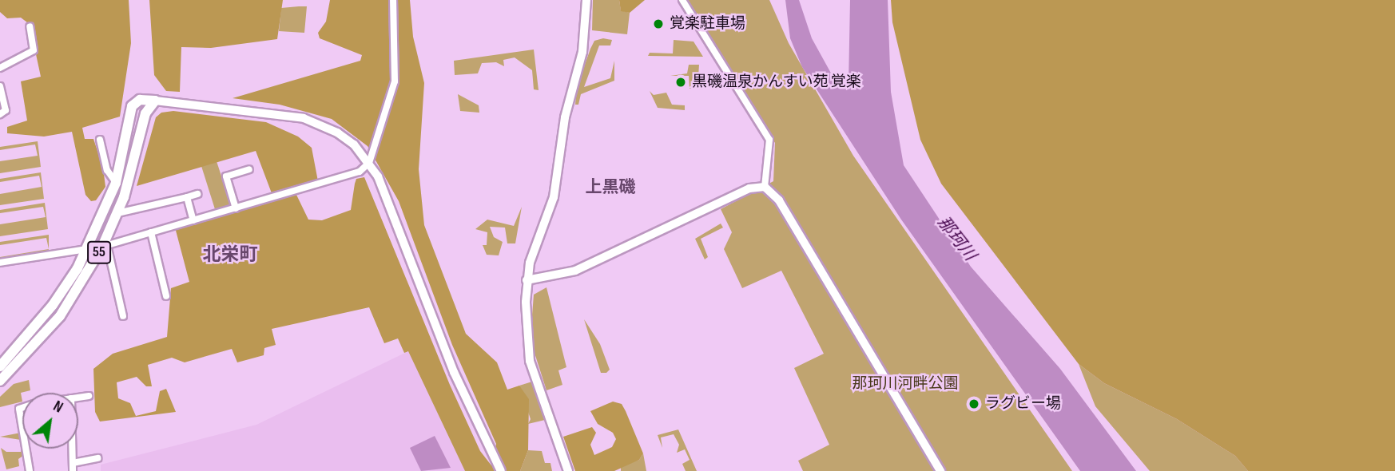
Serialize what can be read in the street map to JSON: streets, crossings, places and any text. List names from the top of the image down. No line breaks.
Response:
{"streets":{"main road":["55"]},"districts":["上黒磯","北栄町"],"water":["那珂川"],"parks":["那珂川河畔公園"],"places":["覚楽駐車場","黒磯温泉かんすい苑 覚楽","ラグビー場"],"north":"top right"}
